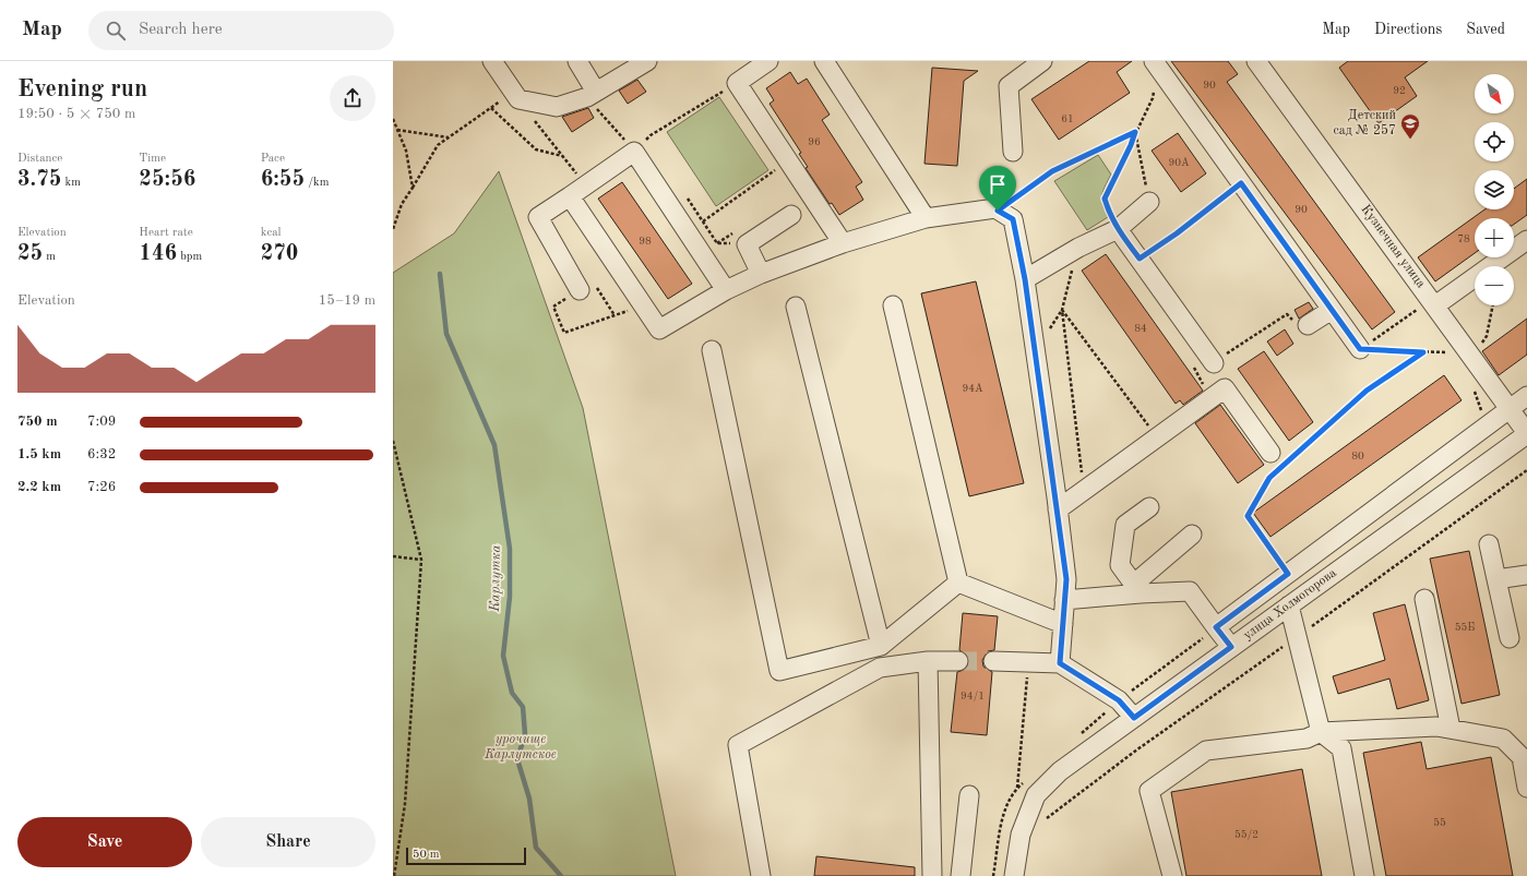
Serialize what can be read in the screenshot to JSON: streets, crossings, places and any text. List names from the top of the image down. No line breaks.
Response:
{"streets":{"street":["Кузнечная улица","улица Холмогорова"]},"crossings":[["Кузнечная улица","улица Холмогорова"]],"water":["Карлутка"],"parks":["урочище Карлутское"],"places":{"school or university":["Детский сад № 257"]},"house_numbers":["90","92","61","96","90А","90","78","98","84","94А","80","55Б","94/1","55","55/2"],"scale_bar":"50 m","north":"bottom right","page":{"header":"Map","search":"Search here","nav":["Map","Directions","Saved"],"heading":["Evening run","19:50 · 5 × 750 m"],"map_buttons":["+","−"],"stats":[["Distance","3.75 km"],["Time","25:56"],["Pace","6:55 /km"],["Elevation","25 m"],["Heart rate","146 bpm"],["kcal","270"]],"chart":["Elevation","15–19 m"],"list":[{"name":"750 m","note":"7:09"},{"name":"1.5 km","note":"6:32"},{"name":"2.2 km","note":"7:26"}],"buttons":["Save","Share"],"scale":"50 m"}}
